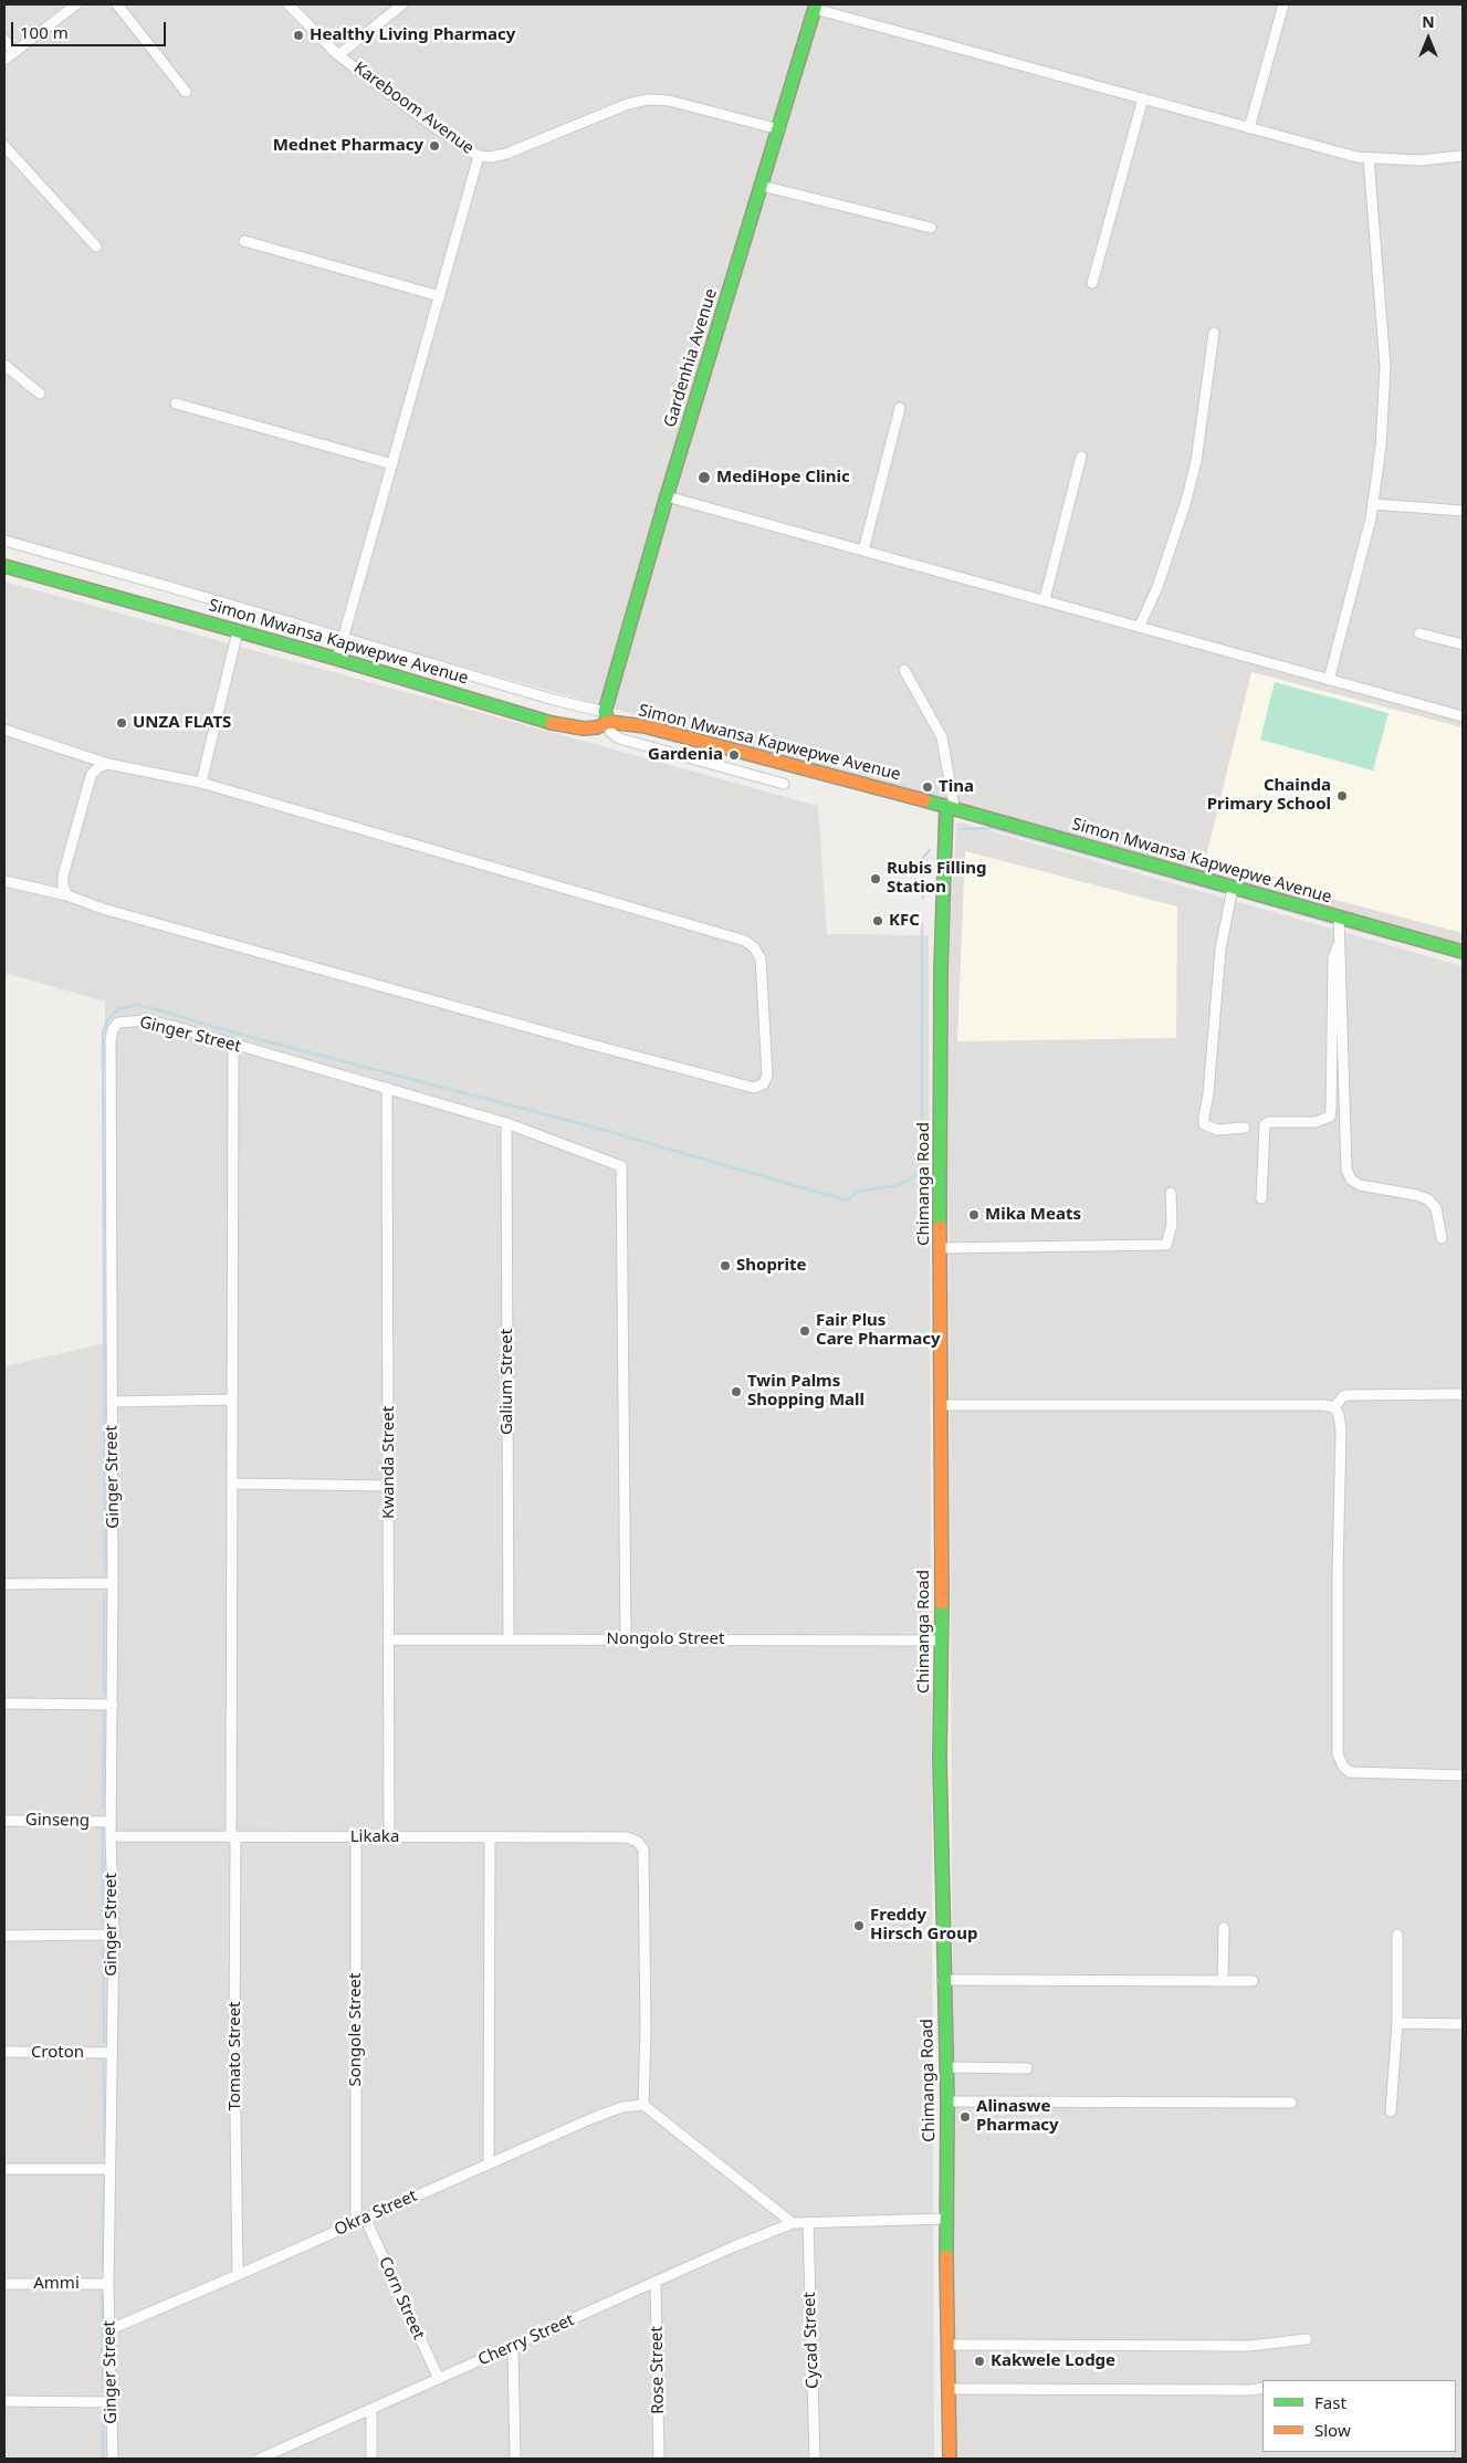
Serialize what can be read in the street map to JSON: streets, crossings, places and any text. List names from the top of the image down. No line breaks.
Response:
{"streets":{"main road":["Gardenhia Avenue","Simon Mwansa Kapwepwe Avenue","Chimanga Road"],"street":["Kareboom Avenue","Ginger Street","Galium Street","Kwanda Street","Nongolo Street","Ginseng","Likaka","Songole Street","Croton","Tomato Street","Okra Street","Ammi","Corn Street","Cherry Street","Cycad Street","Rose Street"]},"crossings":[["Kareboom Avenue","Gardenhia Avenue"],["Gardenhia Avenue","Simon Mwansa Kapwepwe Avenue"],["Simon Mwansa Kapwepwe Avenue","Chimanga Road"],["Ginger Street","Galium Street"],["Ginger Street","Kwanda Street"],["Ginger Street","Nongolo Street"],["Ginger Street","Ginseng"],["Ginger Street","Likaka"],["Ginger Street","Croton"],["Ginger Street","Tomato Street"],["Ginger Street","Okra Street"],["Ginger Street","Ammi"],["Chimanga Road","Nongolo Street"],["Chimanga Road","Cherry Street"],["Galium Street","Nongolo Street"],["Kwanda Street","Nongolo Street"],["Kwanda Street","Likaka"],["Likaka","Songole Street"],["Likaka","Tomato Street"],["Likaka","Okra Street"],["Songole Street","Okra Street"],["Songole Street","Corn Street"],["Tomato Street","Okra Street"],["Okra Street","Corn Street"],["Corn Street","Cherry Street"],["Cherry Street","Cycad Street"],["Cherry Street","Rose Street"]],"places":["Healthy Living Pharmacy","Mednet Pharmacy","MediHope Clinic","UNZA FLATS","Gardenia","Tina","Chainda Primary School","Rubis Filling Station","KFC","Mika Meats","Shoprite","Fair Plus Care Pharmacy","Twin Palms Shopping Mall","Freddy Hirsch Group","Alinaswe Pharmacy","Kakwele Lodge"],"legend":["Fast","Slow"],"scale_bar":"100 m","north":"top"}
